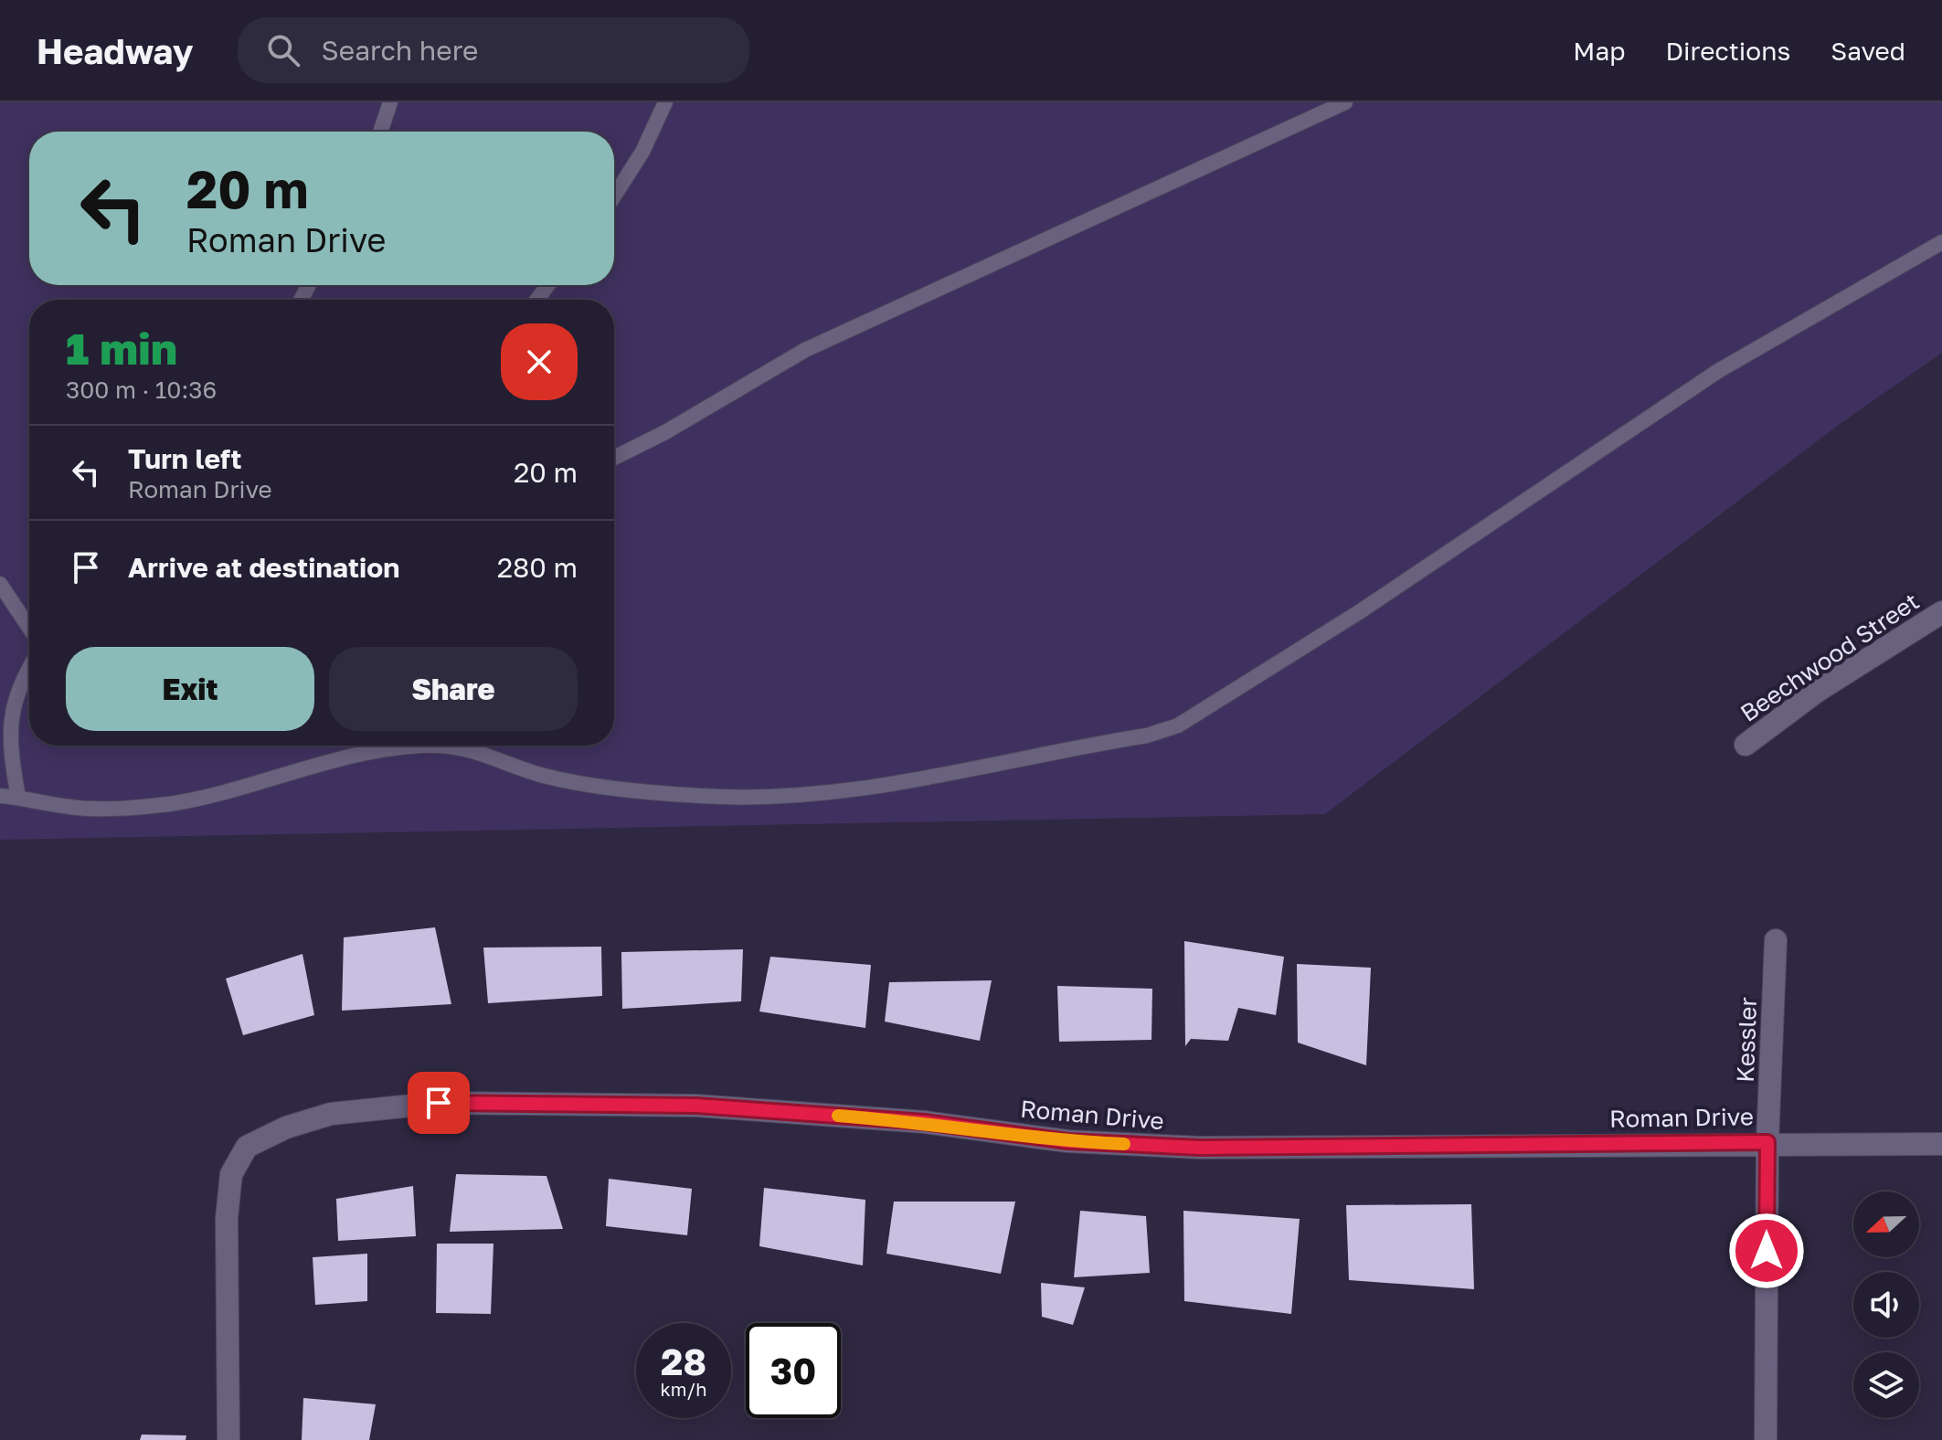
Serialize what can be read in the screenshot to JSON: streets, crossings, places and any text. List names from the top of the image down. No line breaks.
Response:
{"streets":{"street":["Beechwood Street","Kessler","Roman Drive"]},"crossings":[["Kessler","Roman Drive"]],"north":"left","page":{"header":"Headway","search":"Search here","nav":["Map","Directions","Saved"],"turn":["20 m","Roman Drive"],"heading":["1 min","300 m · 10:36"],"list":[{"name":"Turn left","note":"Roman Drive","value":"20 m"},{"name":"Arrive at destination","value":"280 m"}],"buttons":["Exit","Share"],"speed":"28 km/h","limit":"30"}}
